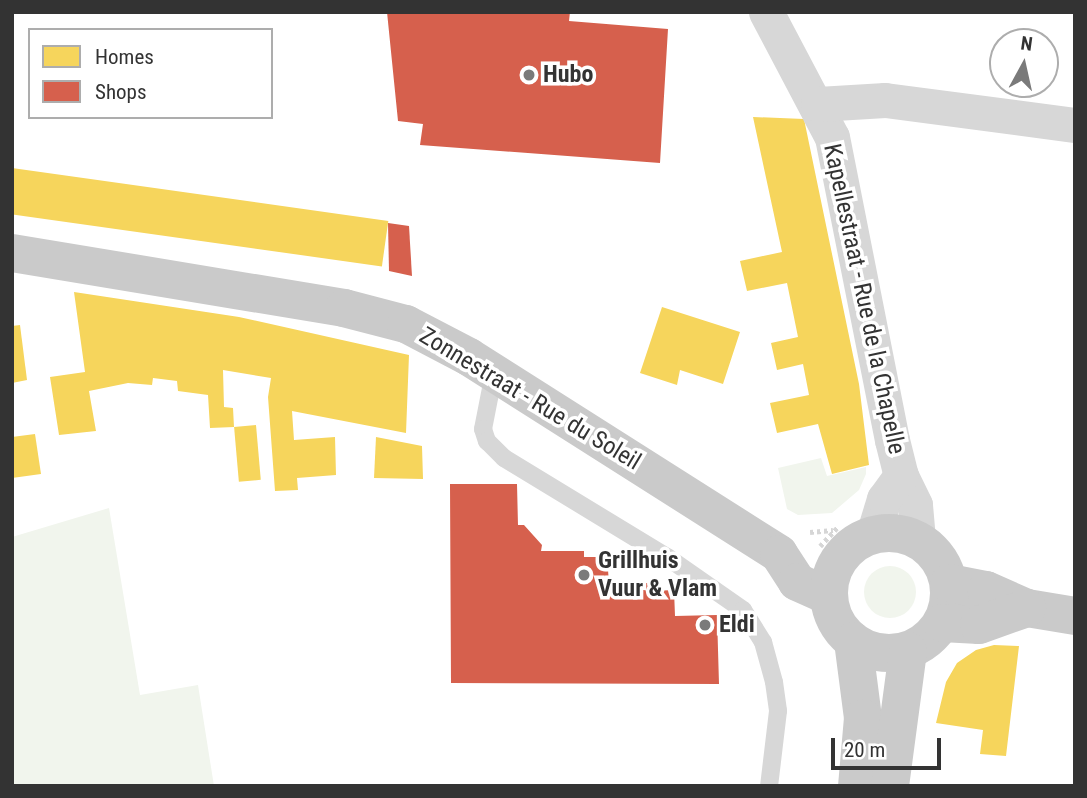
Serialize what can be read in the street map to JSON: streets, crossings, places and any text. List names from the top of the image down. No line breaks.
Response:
{"streets":{"main road":["Zonnestraat - Rue du Soleil"],"street":["Kapellestraat - Rue de la Chapelle"]},"crossings":[["Kapellestraat - Rue de la Chapelle","Zonnestraat - Rue du Soleil"]],"places":["Hubo","Grillhuis Vuur & Vlam","Eldi"],"legend":["Homes","Shops"],"scale_bar":"20 m","north":"top"}
